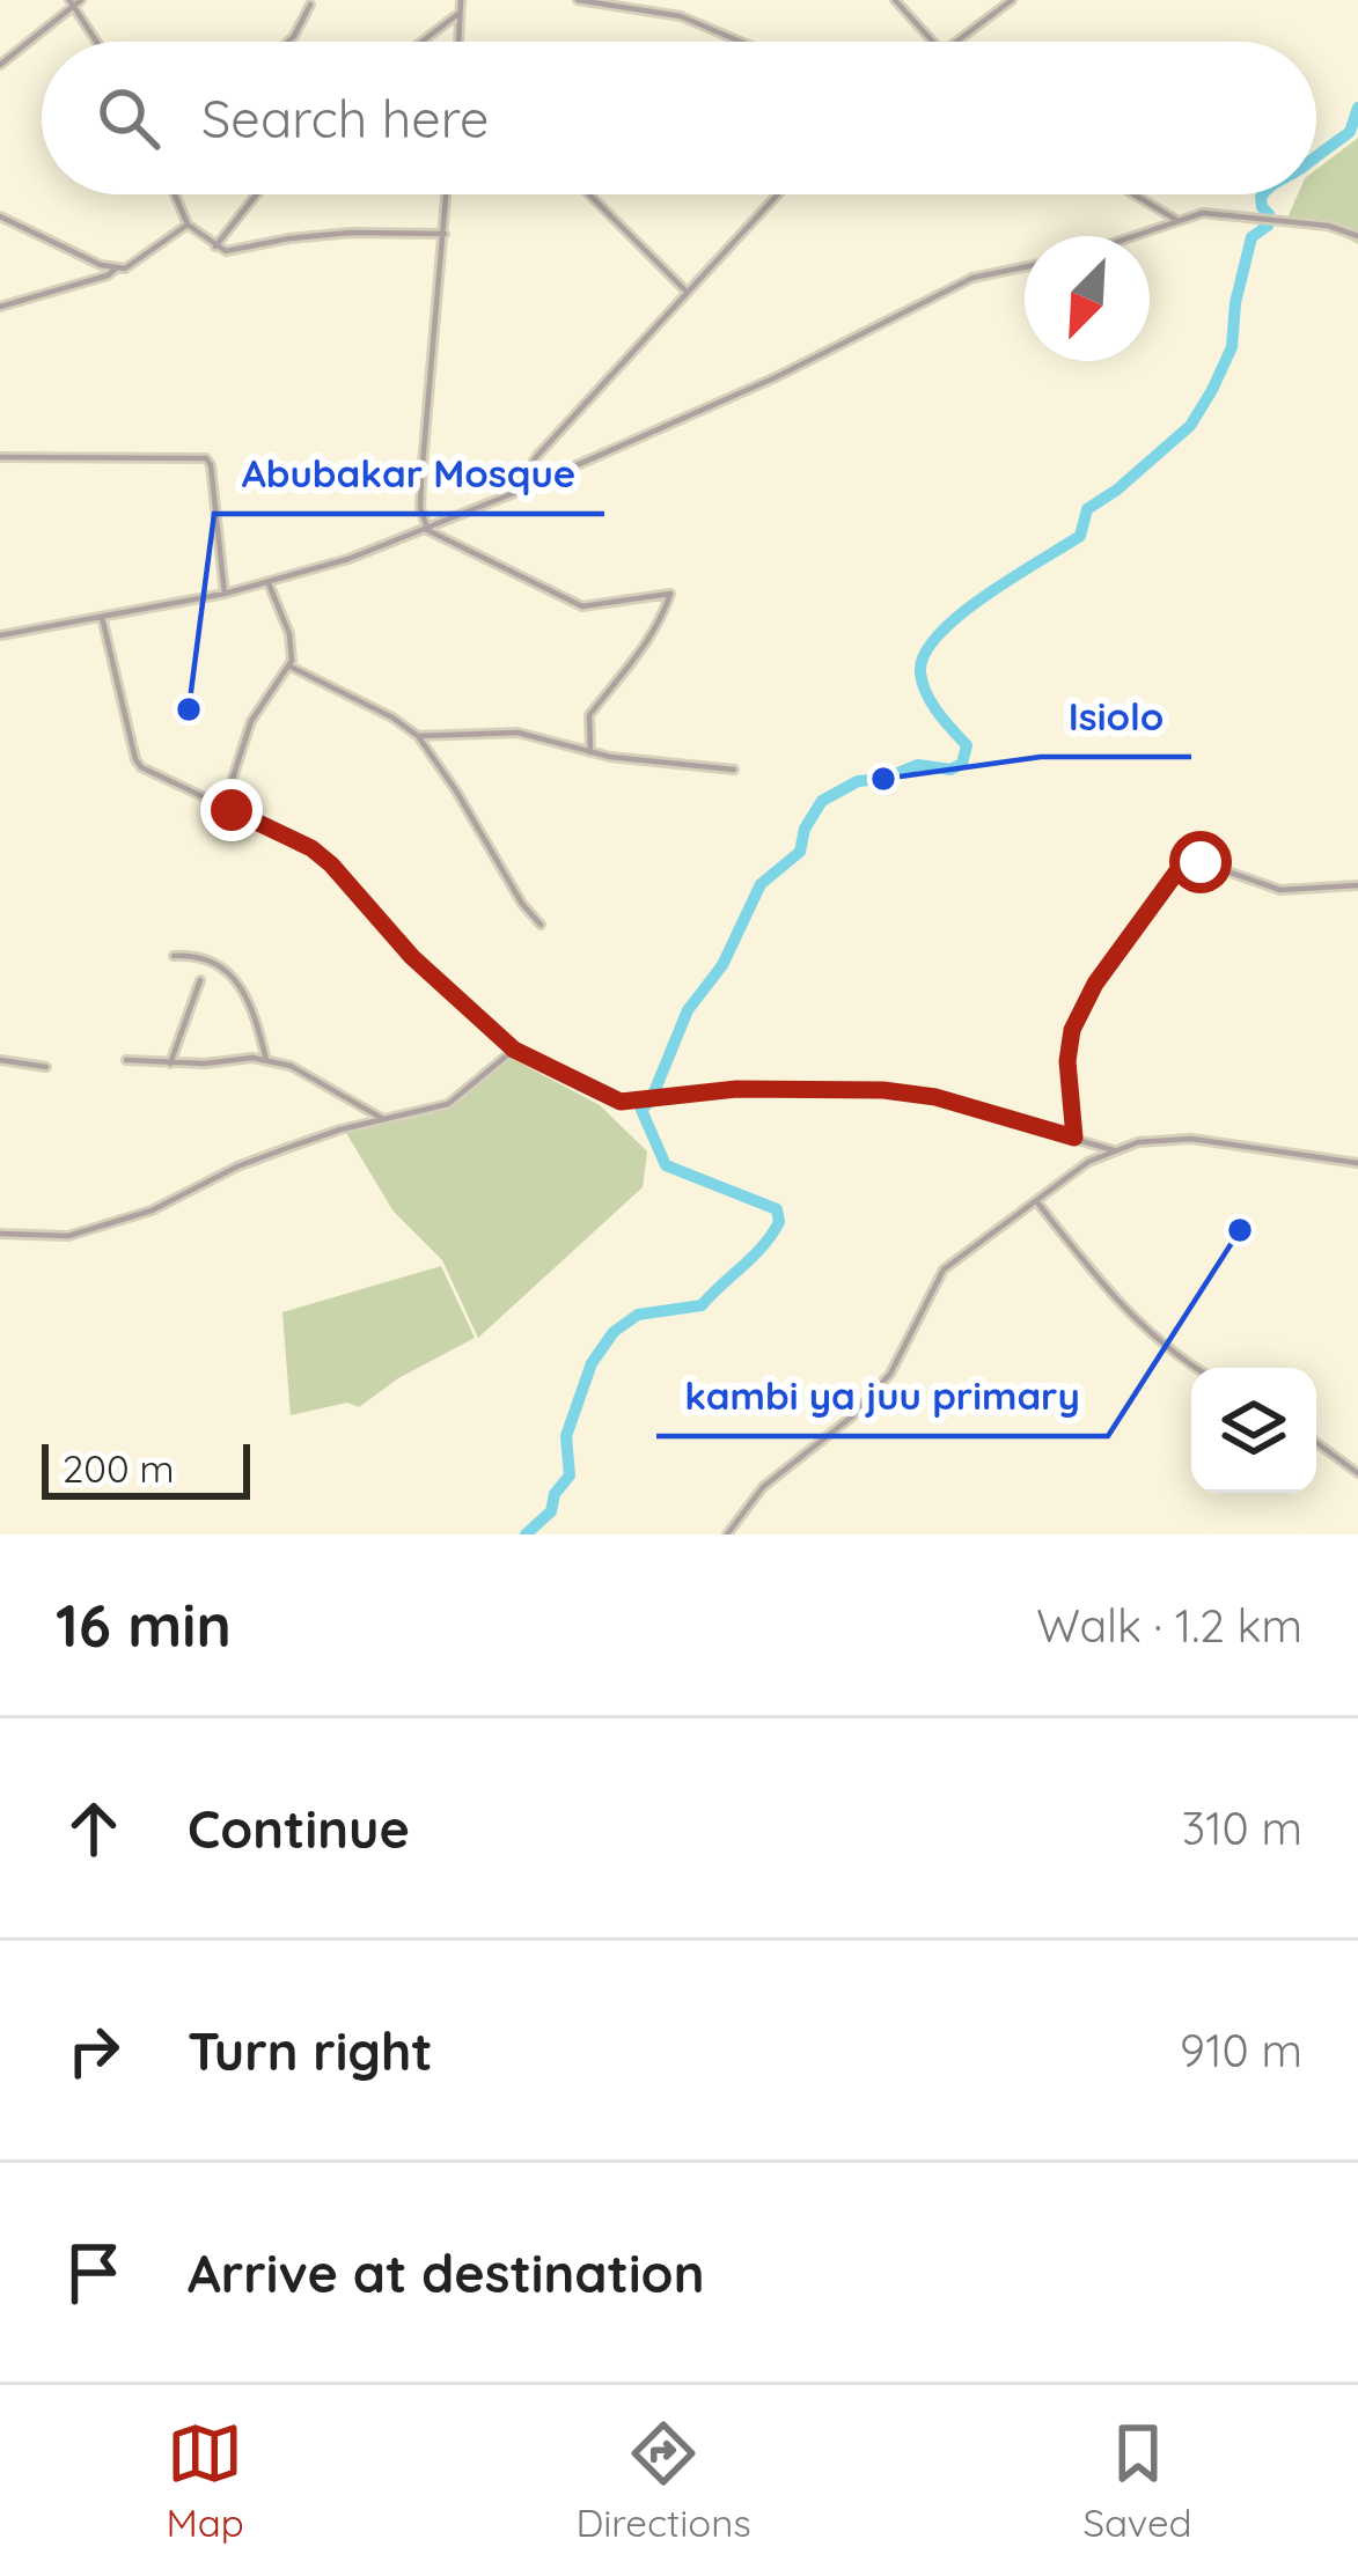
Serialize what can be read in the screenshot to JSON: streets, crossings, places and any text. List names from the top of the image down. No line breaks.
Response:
{"places":["Abubakar Mosque","Isiolo","kambi ya juu primary"],"scale_bar":"200 m","north":"bottom left","page":{"search":"Search here","scale":"200 m","heading":["16 min","Walk · 1.2 km"],"list":[["Continue","310 m"],["Turn right","910 m"],"Arrive at destination"],"nav":["Map","Directions","Saved"]}}
